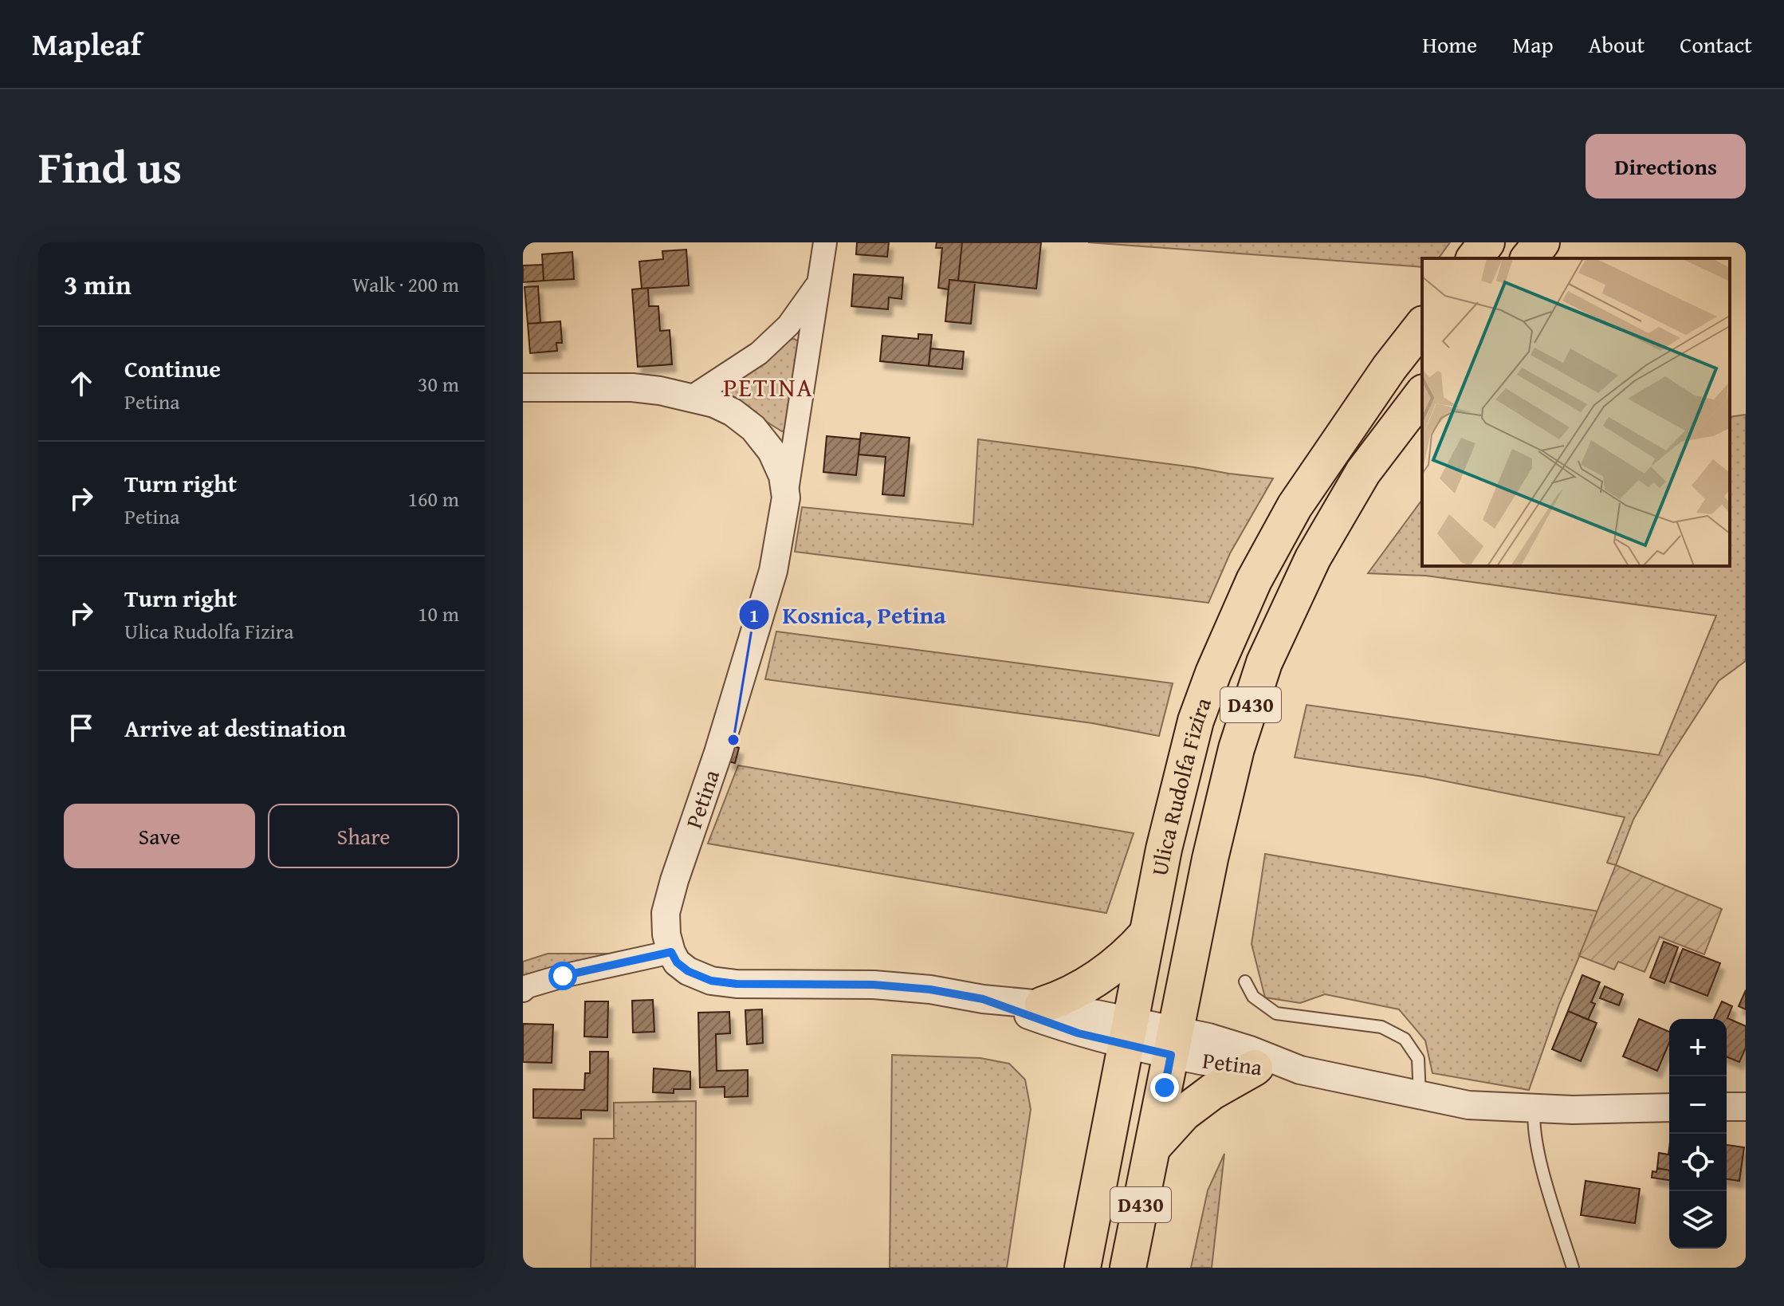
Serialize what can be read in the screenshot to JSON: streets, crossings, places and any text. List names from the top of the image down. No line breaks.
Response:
{"streets":{"main road":["D430","Ulica Rudolfa Fizira"],"street":["Petina"]},"crossings":[["Ulica Rudolfa Fizira","Petina"]],"districts":["PETINA"],"places":["Kosnica, Petina"],"page":{"header":"Mapleaf","nav":["Home","Map","About","Contact"],"title":"Find us","buttons":["Directions",["Save","Share"]],"heading":["3 min","Walk · 200 m"],"list":[["Continue","Petina","30 m"],["Turn right","Petina","160 m"],["Turn right","Ulica Rudolfa Fizira","10 m"],"Arrive at destination"],"map_buttons":["+","−"]}}
